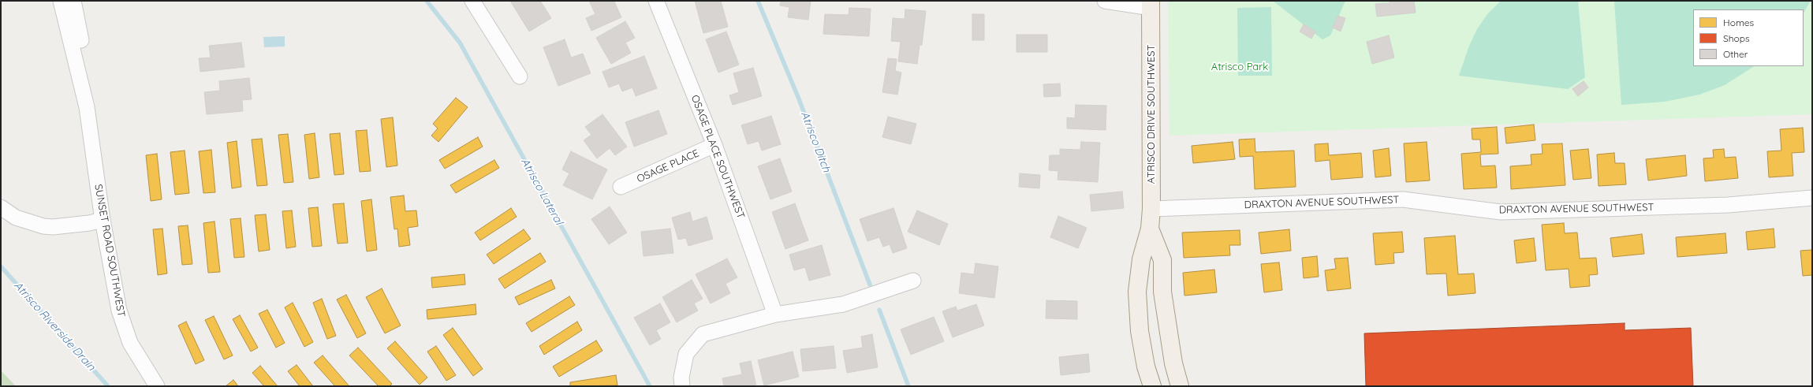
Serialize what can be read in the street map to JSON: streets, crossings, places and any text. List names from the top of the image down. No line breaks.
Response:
{"streets":{"main road":["ATRISCO DRIVE SOUTHWEST"],"street":["OSAGE PLACE SOUTHWEST","OSAGE PLACE","DRAXTON AVENUE SOUTHWEST","SUNSET ROAD SOUTHWEST"]},"crossings":[["ATRISCO DRIVE SOUTHWEST","DRAXTON AVENUE SOUTHWEST"],["OSAGE PLACE SOUTHWEST","OSAGE PLACE"]],"water":["Atrisco Ditch","Atrisco Lateral","Atrisco Riverside Drain"],"parks":["Atrisco Park"],"legend":["Homes","Shops","Other"]}
